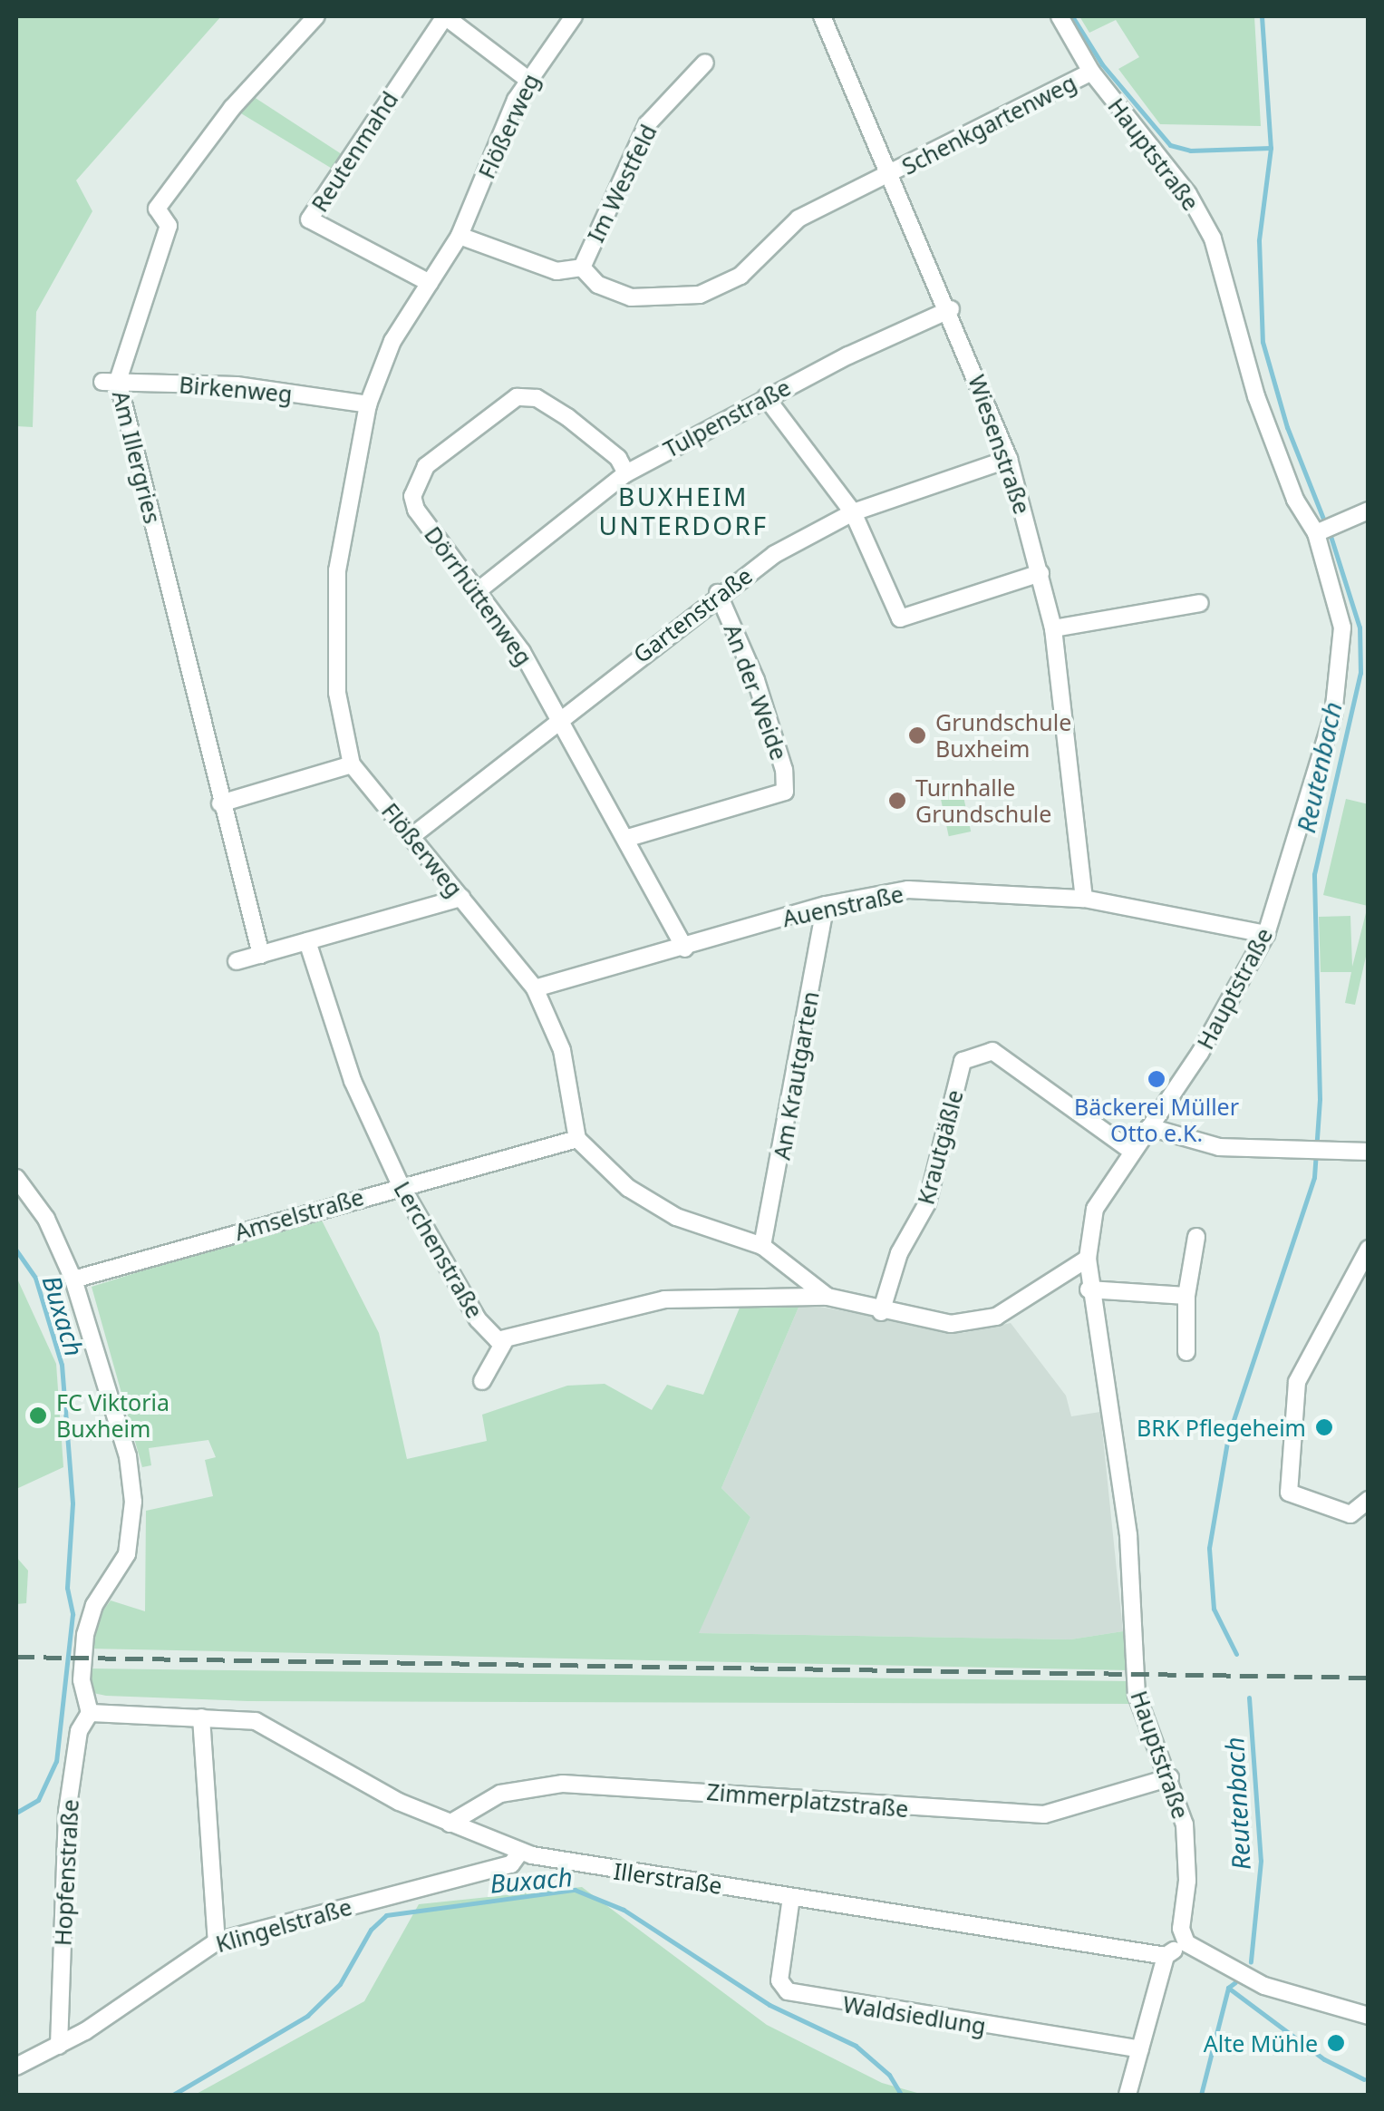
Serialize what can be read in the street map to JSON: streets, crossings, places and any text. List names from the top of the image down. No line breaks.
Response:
{"streets":{"street":["Schenkgartenweg","Flößerweg","Reutenmahd","Hauptstraße","Im Westfeld","Birkenweg","Tulpenstraße","Wiesenstraße","Am Illergries","Dörrhüttenweg","Gartenstraße","An der Weide","Auenstraße","Am Krautgarten","Krautgäßle","Amselstraße","Lerchenstraße","Zimmerplatzstraße","Hopfenstraße","Illerstraße","Klingelstraße","Waldsiedlung"]},"crossings":[["Schenkgartenweg","Hauptstraße"],["Schenkgartenweg","Im Westfeld"],["Schenkgartenweg","Wiesenstraße"],["Flößerweg","Reutenmahd"],["Flößerweg","Im Westfeld"],["Flößerweg","Birkenweg"],["Flößerweg","Gartenstraße"],["Flößerweg","Auenstraße"],["Flößerweg","Amselstraße"],["Hauptstraße","Auenstraße"],["Hauptstraße","Krautgäßle"],["Hauptstraße","Zimmerplatzstraße"],["Im Westfeld","Wiesenstraße"],["Birkenweg","Am Illergries"],["Tulpenstraße","Wiesenstraße"],["Tulpenstraße","Dörrhüttenweg"],["Wiesenstraße","Gartenstraße"],["Wiesenstraße","Auenstraße"],["Dörrhüttenweg","Gartenstraße"],["Dörrhüttenweg","An der Weide"],["Dörrhüttenweg","Auenstraße"],["Gartenstraße","An der Weide"],["Auenstraße","Am Krautgarten"],["Amselstraße","Lerchenstraße"],["Amselstraße","Hopfenstraße"],["Zimmerplatzstraße","Illerstraße"],["Hopfenstraße","Illerstraße"],["Hopfenstraße","Klingelstraße"],["Illerstraße","Klingelstraße"],["Illerstraße","Waldsiedlung"]],"districts":["BUXHEIM UNTERDORF"],"water":["Reutenbach","Buxach"],"places":["Grundschule Buxheim","Turnhalle Grundschule","Bäckerei Müller Otto e.K.","FC Viktoria Buxheim","BRK Pflegeheim","Alte Mühle"]}
